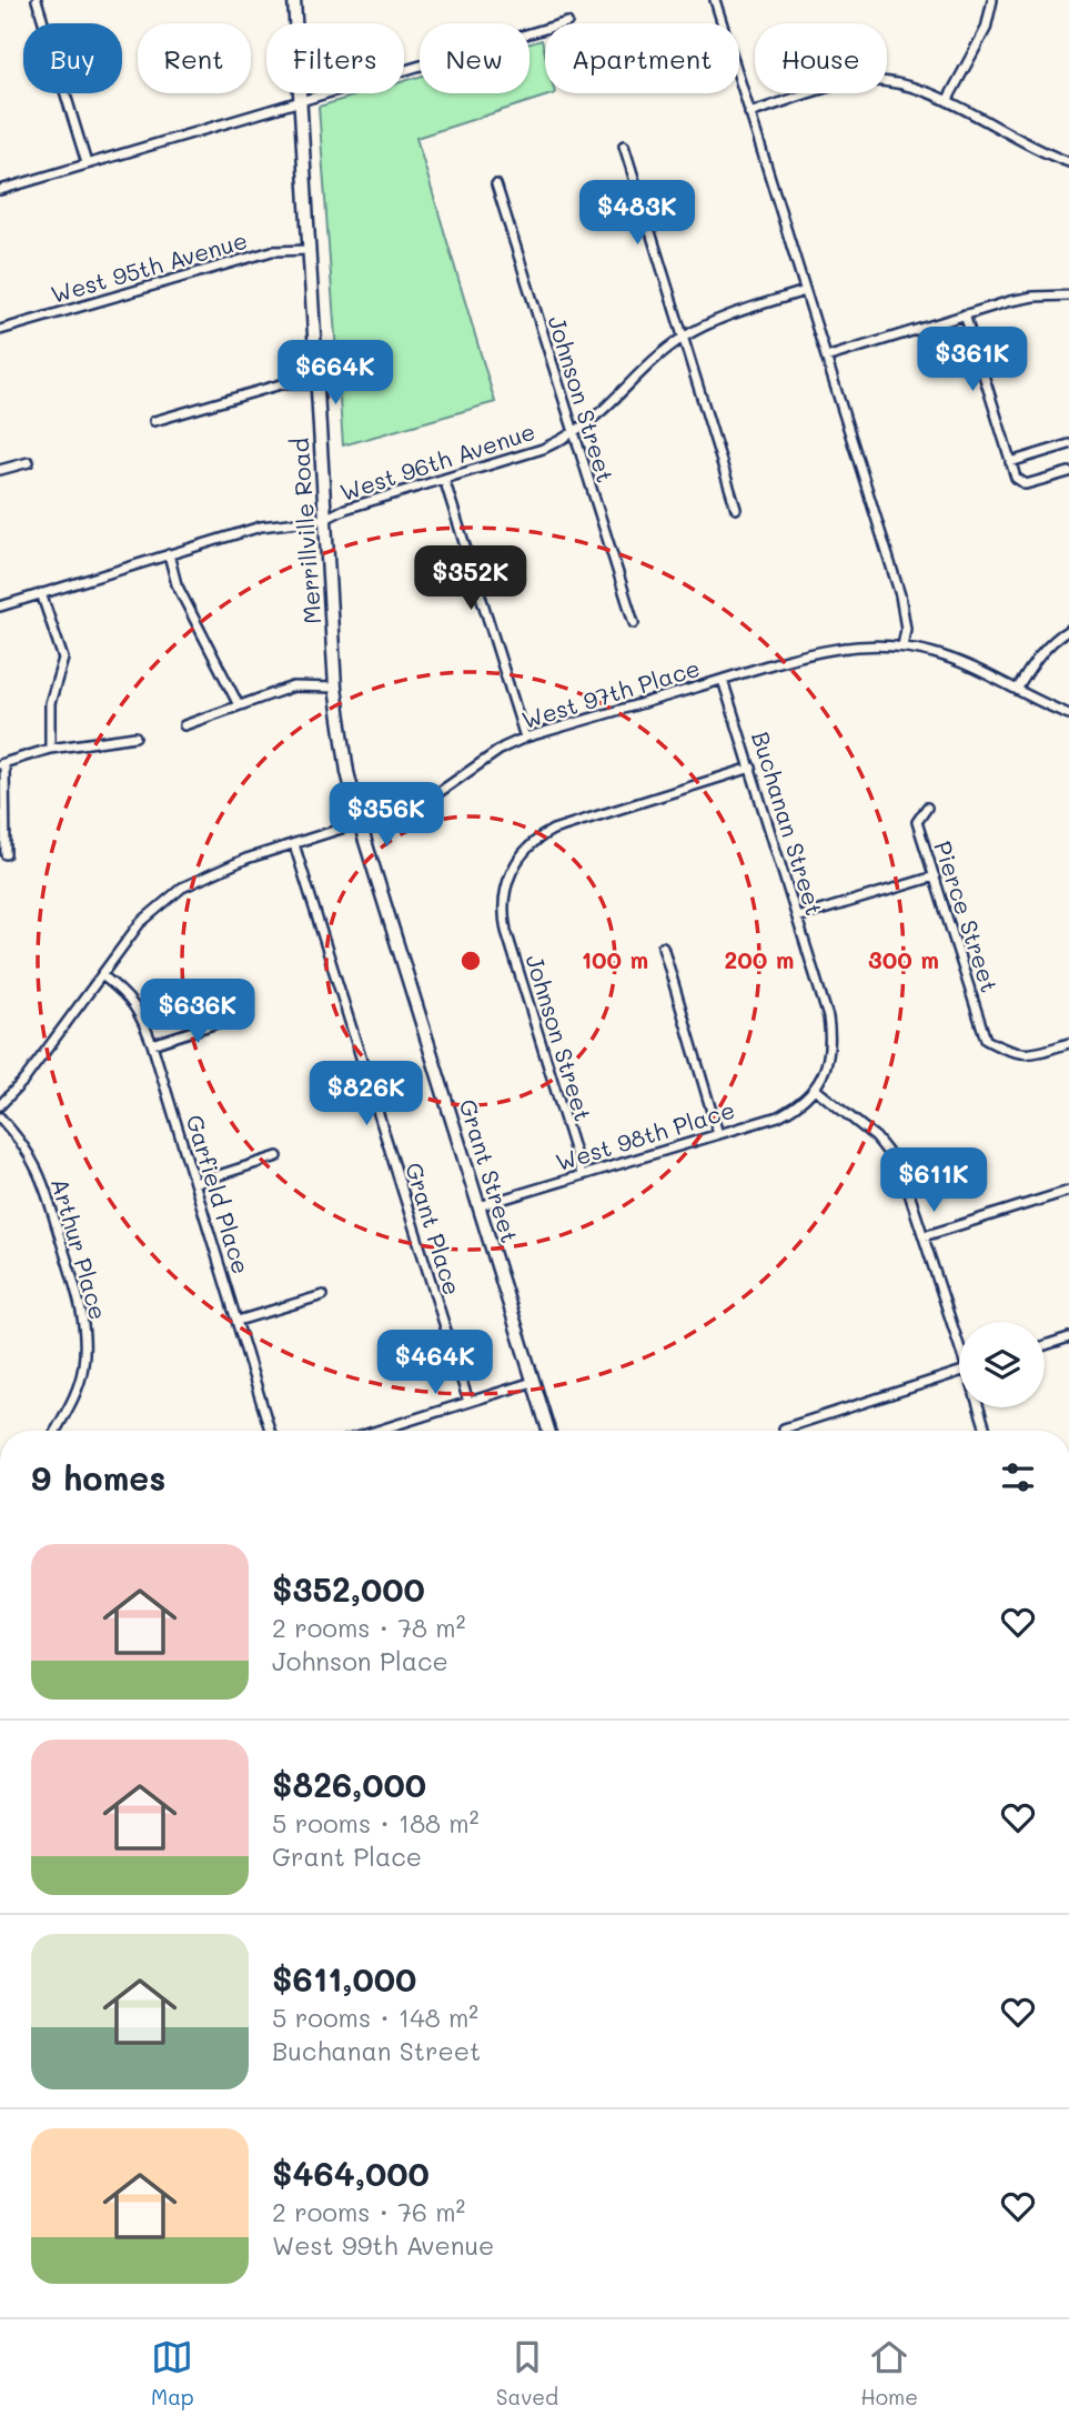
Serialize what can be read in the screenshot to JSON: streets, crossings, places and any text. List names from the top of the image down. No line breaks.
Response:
{"streets":{"street":["West 95th Avenue","Johnson Street","West 96th Avenue","Merrillville Road","West 97th Place","Buchanan Street","Pierce Street","West 98th Place","Grant Street","Garfield Place","Grant Place","Arthur Place"]},"crossings":[["West 95th Avenue","Merrillville Road"],["Johnson Street","West 96th Avenue"],["Johnson Street","Buchanan Street"],["Johnson Street","West 98th Place"],["West 96th Avenue","Merrillville Road"],["Merrillville Road","West 97th Place"],["Merrillville Road","Grant Street"],["West 97th Place","Buchanan Street"],["West 97th Place","Grant Street"],["West 97th Place","Garfield Place"],["West 97th Place","Grant Place"],["Buchanan Street","West 98th Place"],["West 98th Place","Grant Street"]],"page":{"chip":["Buy","Rent","Filters","New","Apartment","House"],"price":["$483K","$361K","$664K","$352K","$356K","$636K","$826K","$611K","$464K"],"heading":"9 homes","list":[{"name":"$352,000","note":"2 rooms · 78 m² · Johnson Place"},{"name":"$826,000","note":"5 rooms · 188 m² · Grant Place"},{"name":"$611,000","note":"5 rooms · 148 m² · Buchanan Street"},{"name":"$464,000","note":"2 rooms · 76 m² · West 99th Avenue"}],"tabs":["Map","Saved","Home"]},"rings":["100 m","200 m","300 m"]}
